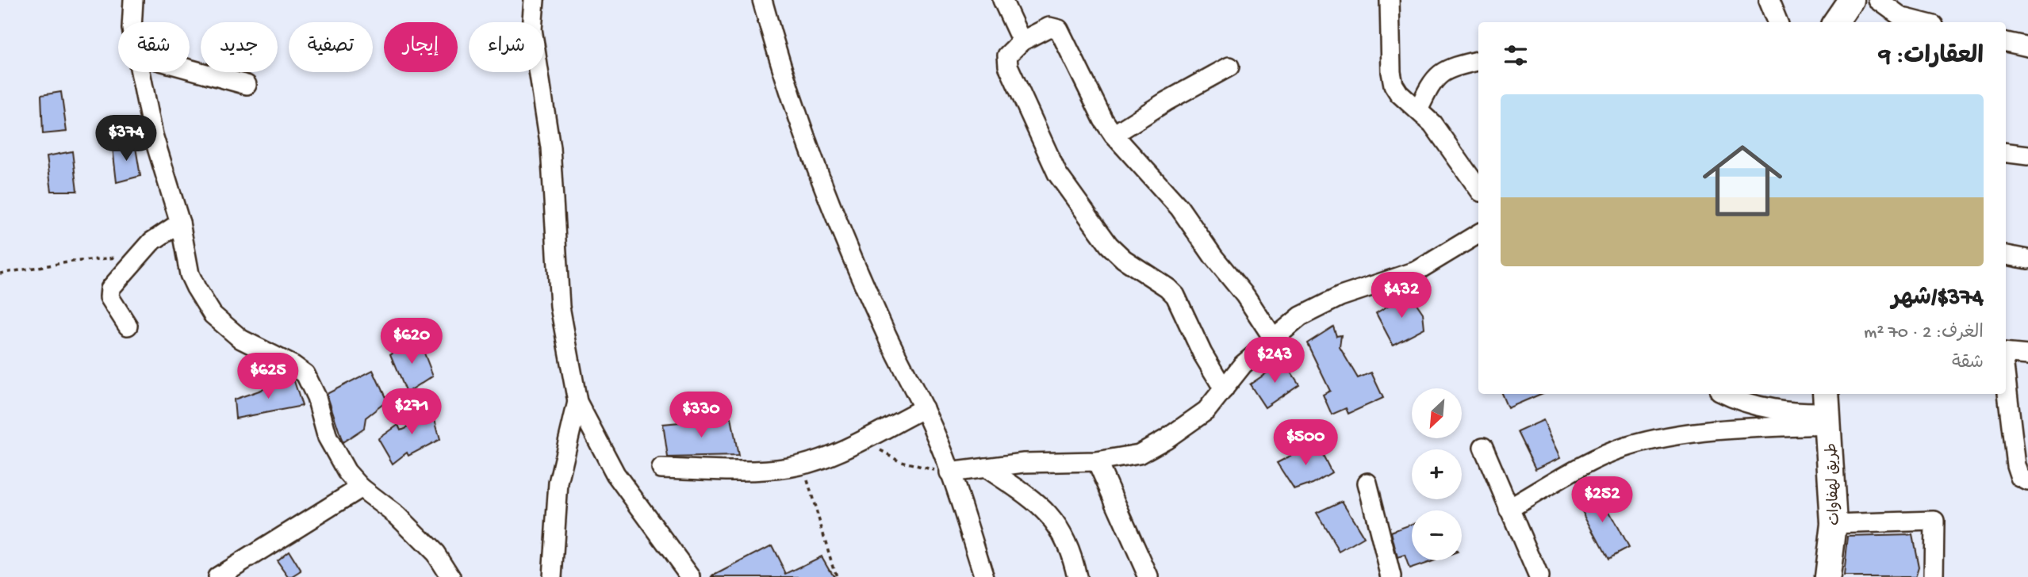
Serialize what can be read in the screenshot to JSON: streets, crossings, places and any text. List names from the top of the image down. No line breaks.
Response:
{"streets":{"street":["طريق لهفاوات"]},"north":"bottom left","page":{"chip":["شراء","إيجار","تصفية","جديد","شقة"],"heading":"العقارات: 9","list":[{"name":"$374/شهر","note":"الغرف: 2 · 70 m² · شقة"}],"price":["$374","$432","$620","$243","$625","$271","$330","$500","$252"],"map_buttons":["+","−"]}}
